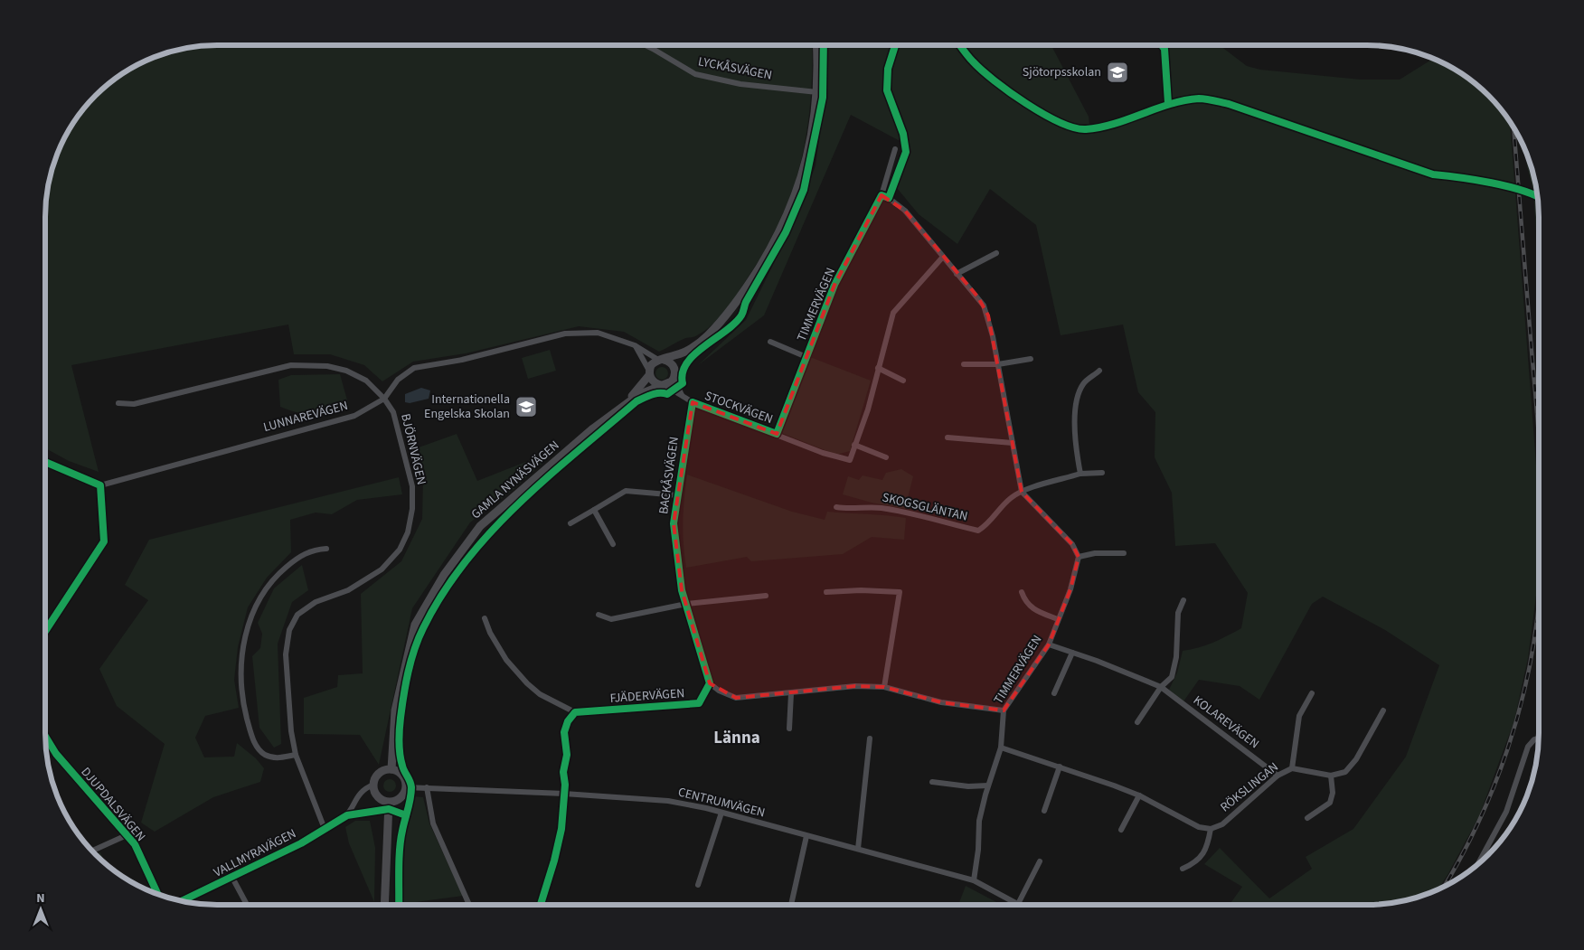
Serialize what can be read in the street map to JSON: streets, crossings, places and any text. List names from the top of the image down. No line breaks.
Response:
{"streets":{"street":["LYCKÅSVÄGEN","TIMMERVÄGEN","STOCKVÄGEN","LUNNAREVÄGEN","BJÖRNVÄGEN","BACKÅSVÄGEN","GAMLA NYNÄSVÄGEN","SKOGSGLÄNTAN","FJÄDERVÄGEN","KOLAREVÄGEN","RÖKSLINGAN","CENTRUMVÄGEN","DJUPDALSVÄGEN","VALLMYRAVÄGEN"]},"crossings":[["TIMMERVÄGEN","STOCKVÄGEN"],["TIMMERVÄGEN","KOLAREVÄGEN"],["TIMMERVÄGEN","CENTRUMVÄGEN"],["STOCKVÄGEN","LUNNAREVÄGEN"],["STOCKVÄGEN","BACKÅSVÄGEN"],["STOCKVÄGEN","GAMLA NYNÄSVÄGEN"],["LUNNAREVÄGEN","BJÖRNVÄGEN"],["LUNNAREVÄGEN","GAMLA NYNÄSVÄGEN"],["BJÖRNVÄGEN","VALLMYRAVÄGEN"],["BACKÅSVÄGEN","FJÄDERVÄGEN"],["GAMLA NYNÄSVÄGEN","CENTRUMVÄGEN"],["GAMLA NYNÄSVÄGEN","VALLMYRAVÄGEN"],["KOLAREVÄGEN","RÖKSLINGAN"],["CENTRUMVÄGEN","VALLMYRAVÄGEN"]],"districts":["Länna"],"places":{"school or university":["Sjötorpsskolan","Internationella Engelska Skolan"]},"north":"top"}
